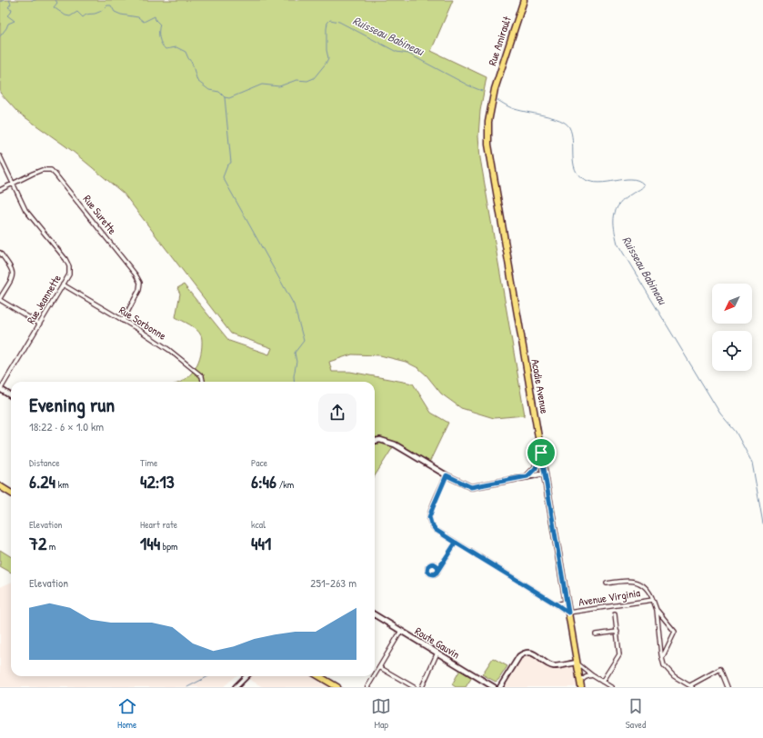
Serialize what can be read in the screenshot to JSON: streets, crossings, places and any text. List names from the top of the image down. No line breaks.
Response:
{"streets":{"main road":["Rue Amirault","Acadie Avenue"],"street":["Rue Surette","Rue Jeannette","Rue Sorbonne","Avenue Virginia","Route Gauvin"]},"crossings":[["Rue Amirault","Acadie Avenue"],["Rue Surette","Rue Jeannette"],["Rue Surette","Rue Sorbonne"],["Rue Jeannette","Rue Sorbonne"],["Acadie Avenue","Avenue Virginia"]],"water":["Ruisseau Babineau"],"north":"bottom left","page":{"heading":["Evening run","18:22 · 6 × 1.0 km"],"stats":[["Distance","6.24 km"],["Time","42:13"],["Pace","6:46 /km"],["Elevation","72 m"],["Heart rate","144 bpm"],["kcal","441"]],"chart":["Elevation","251–263 m"],"tabs":["Home","Map","Saved"]}}
